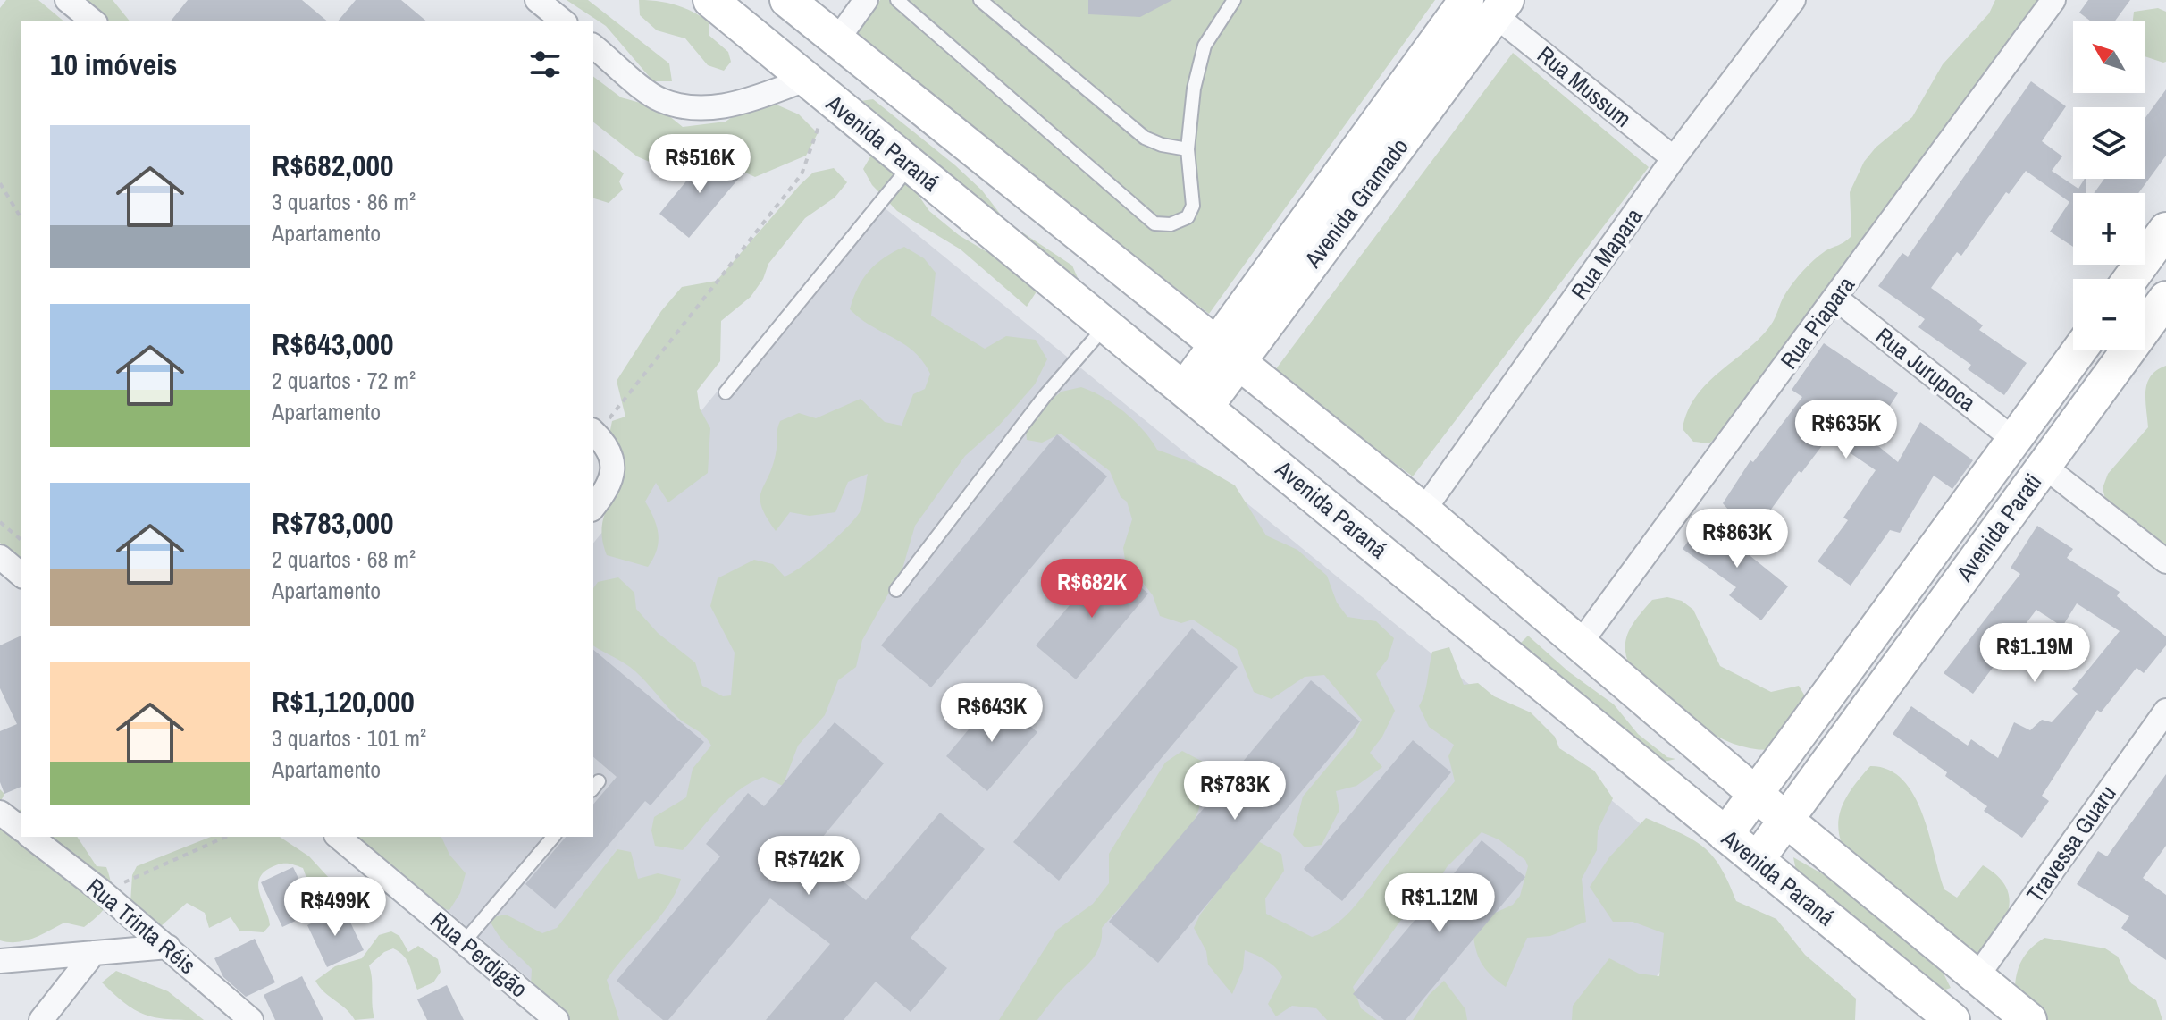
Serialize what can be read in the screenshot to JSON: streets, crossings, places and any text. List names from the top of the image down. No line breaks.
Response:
{"streets":{"main road":["Avenida Paraná","Avenida Gramado","Avenida Parati"],"street":["Rua Mussum","Rua Mapara","Rua Piapara","Rua Jurupoca","Travessa Guaru","Rua Trinta Réis","Rua Perdigão"]},"crossings":[["Rua Mussum","Avenida Gramado"],["Rua Mussum","Rua Mapara"],["Avenida Paraná","Avenida Gramado"],["Avenida Paraná","Avenida Parati"],["Rua Piapara","Rua Jurupoca"],["Rua Jurupoca","Avenida Parati"]],"north":"top left","page":{"map_buttons":["+","−"],"heading":"10 imóveis","list":[{"name":"R$682,000","note":"3 quartos · 86 m² · Apartamento"},{"name":"R$643,000","note":"2 quartos · 72 m² · Apartamento"},{"name":"R$783,000","note":"2 quartos · 68 m² · Apartamento"},{"name":"R$1,120,000","note":"3 quartos · 101 m² · Apartamento"}],"price":["R$516K","R$635K","R$863K","R$682K","R$1.19M","R$643K","R$783K","R$742K","R$1.12M","R$499K"]}}
